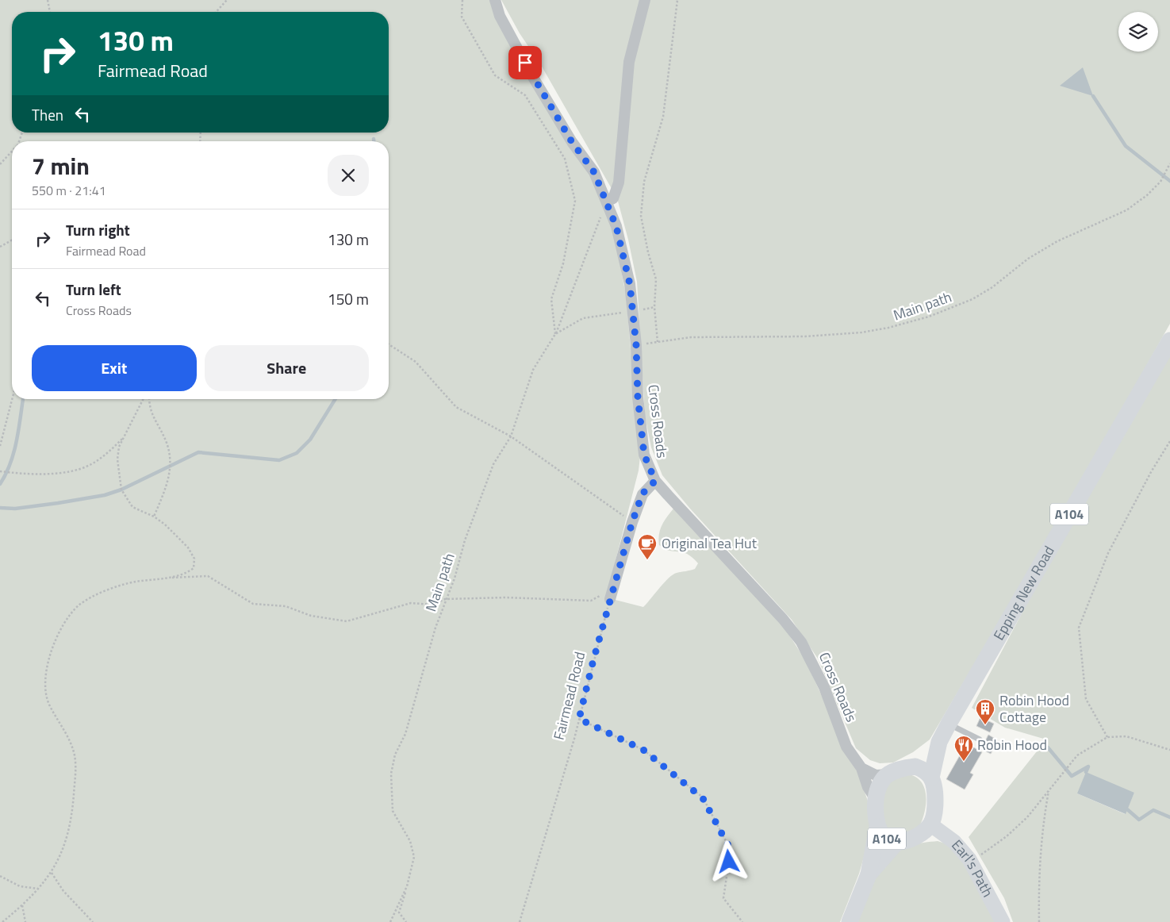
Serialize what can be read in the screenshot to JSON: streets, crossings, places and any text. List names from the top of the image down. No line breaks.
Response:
{"streets":{"main road":["A104","Epping New Road"],"street":["Cross Roads","Earl's Path"],"path":["Main path","Fairmead Road"]},"crossings":[["Main path","Cross Roads"],["Cross Roads","A104"],["Cross Roads","Epping New Road"],["Cross Roads","Earl's Path"],["A104","Epping New Road"],["A104","Earl's Path"],["Epping New Road","Earl's Path"]],"places":{"cafe":["Original Tea Hut"],"building":["Robin Hood Cottage"],"restaurant":["Robin Hood"]},"page":{"turn":["130 m","Fairmead Road"],"then":"Then","heading":["7 min","550 m · 21:41"],"list":[{"name":"Turn right","note":"Fairmead Road","value":"130 m"},{"name":"Turn left","note":"Cross Roads","value":"150 m"}],"buttons":["Exit","Share"]}}
